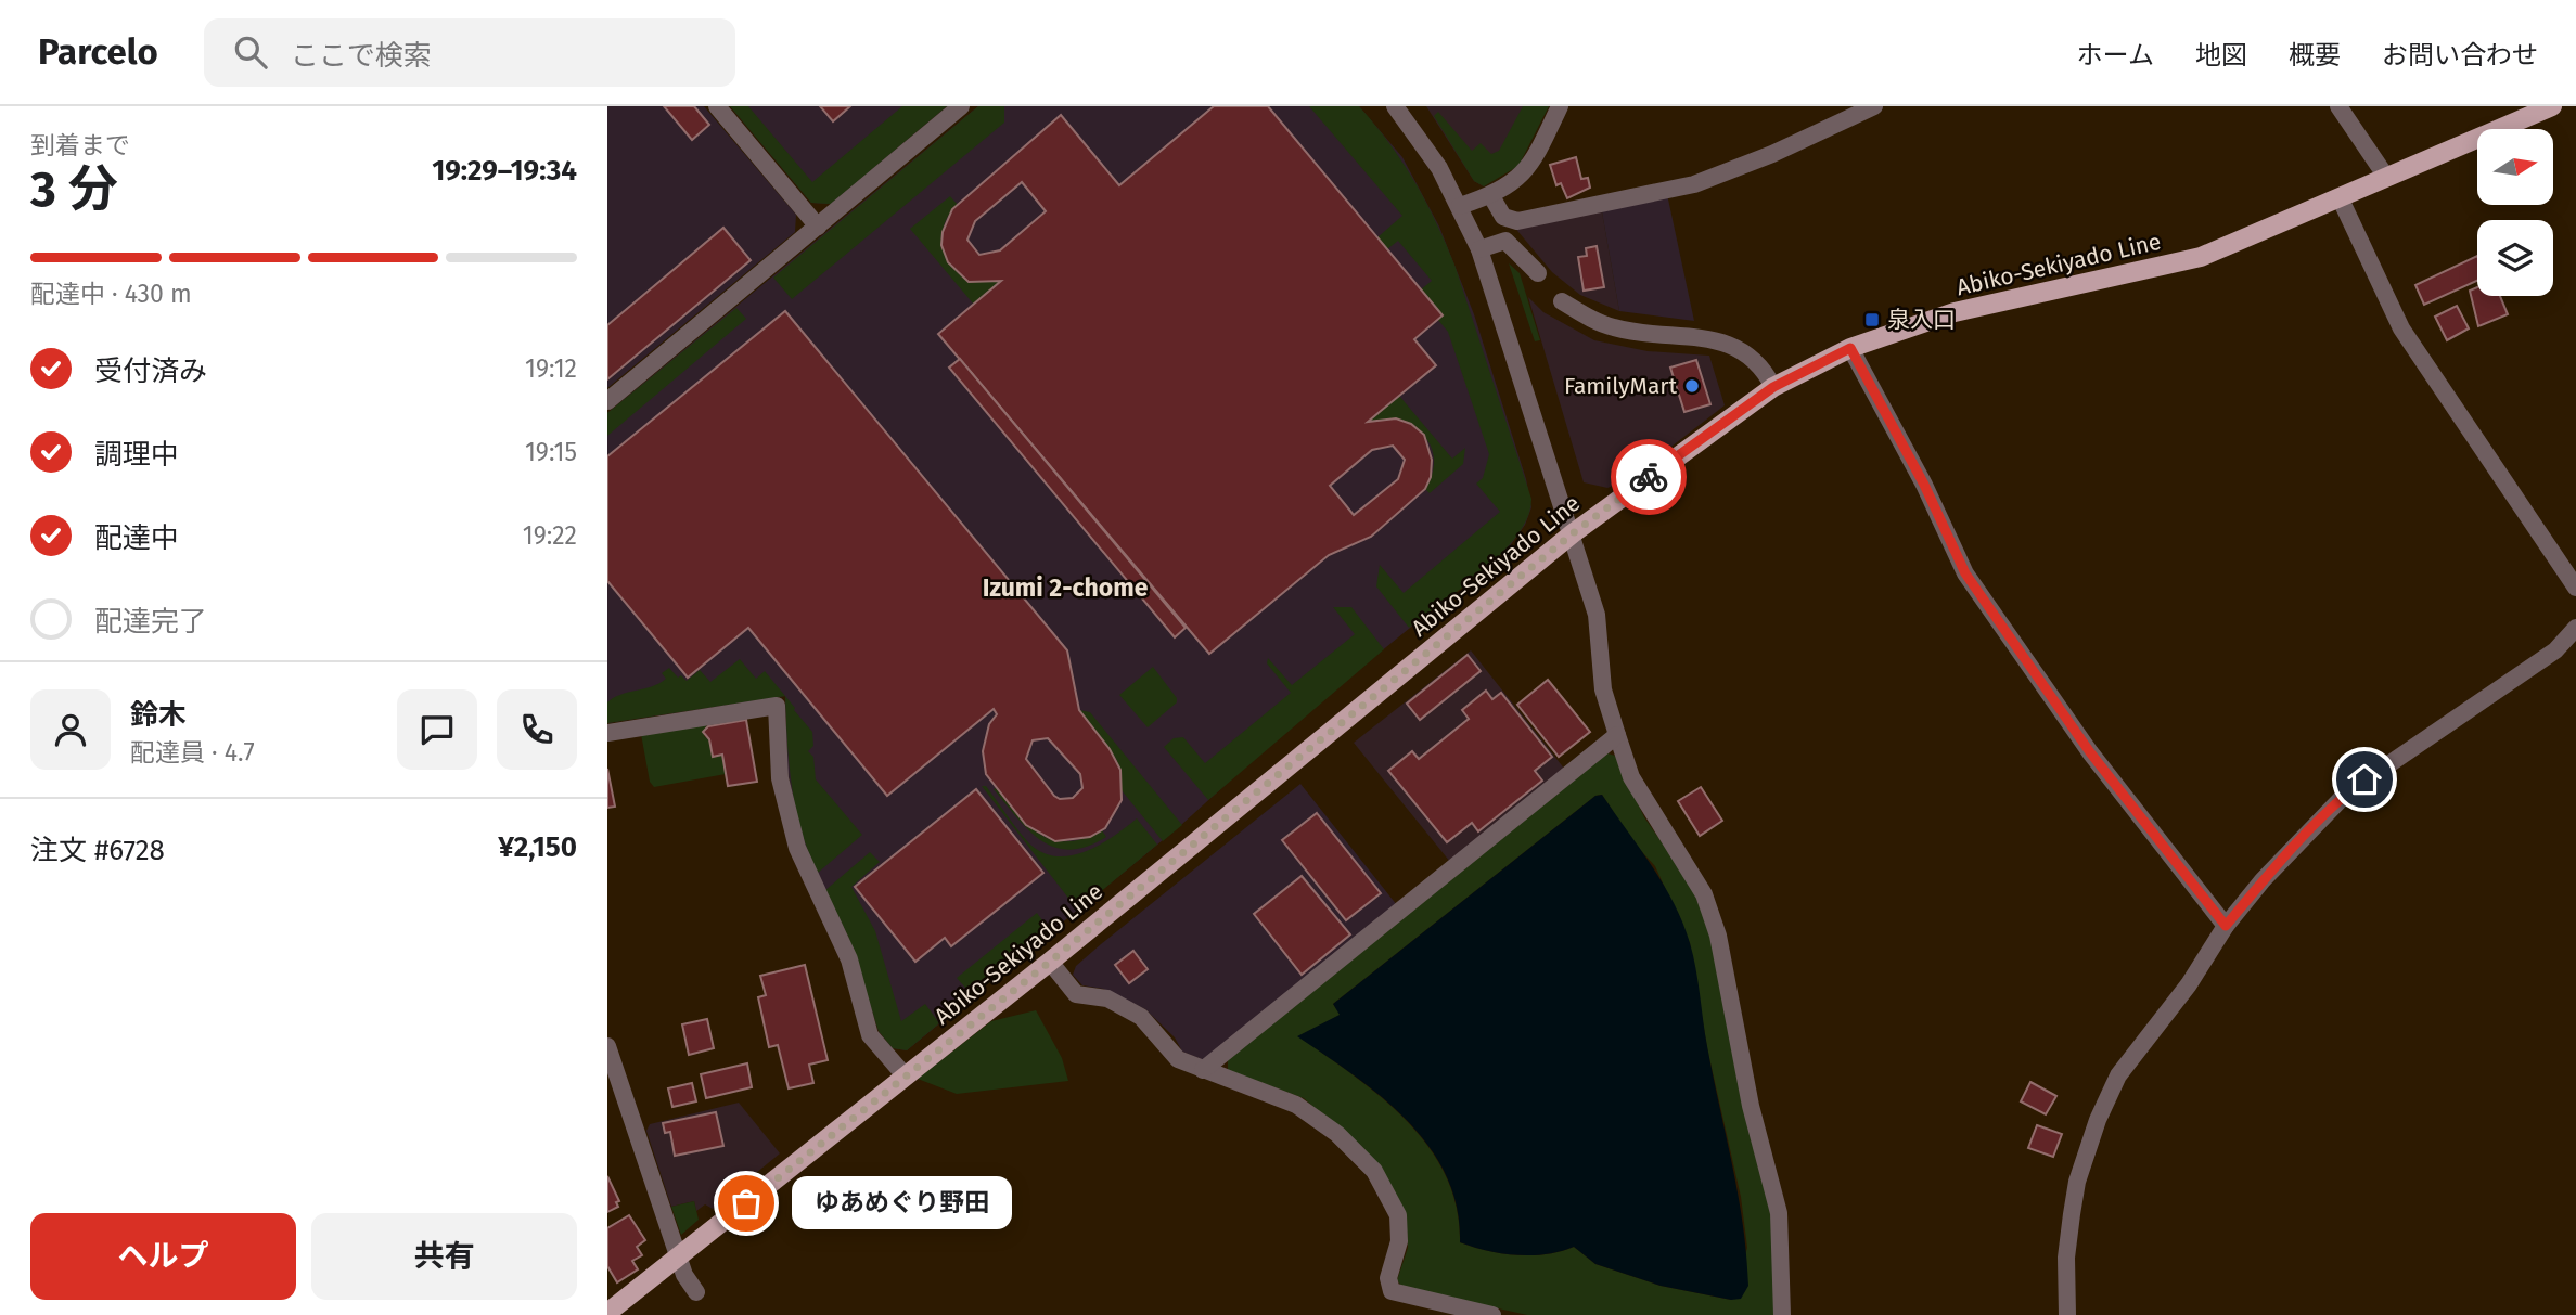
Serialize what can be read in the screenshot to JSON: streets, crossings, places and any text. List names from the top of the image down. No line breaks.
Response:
{"streets":{"main road":["Abiko-Sekiyado Line"]},"districts":["Izumi 2-chome"],"places":{"transit":["泉入口"],"other":["FamilyMart","ゆあめぐり野田"]},"north":"right","page":{"header":"Parcelo","search":"ここで検索","nav":["ホーム","地図","概要","お問い合わせ"],"heading":["3 分","到着まで","19:29–19:34"],"panel":["鈴木","配達員 · 4.7","注文 #6728","¥2,150"],"bar":"配達中 · 430 m","list":[["受付済み","19:12"],["調理中","19:15"],["配達中","19:22"],"配達完了"],"bubble":"ゆあめぐり野田","buttons":["ヘルプ","共有"]}}
